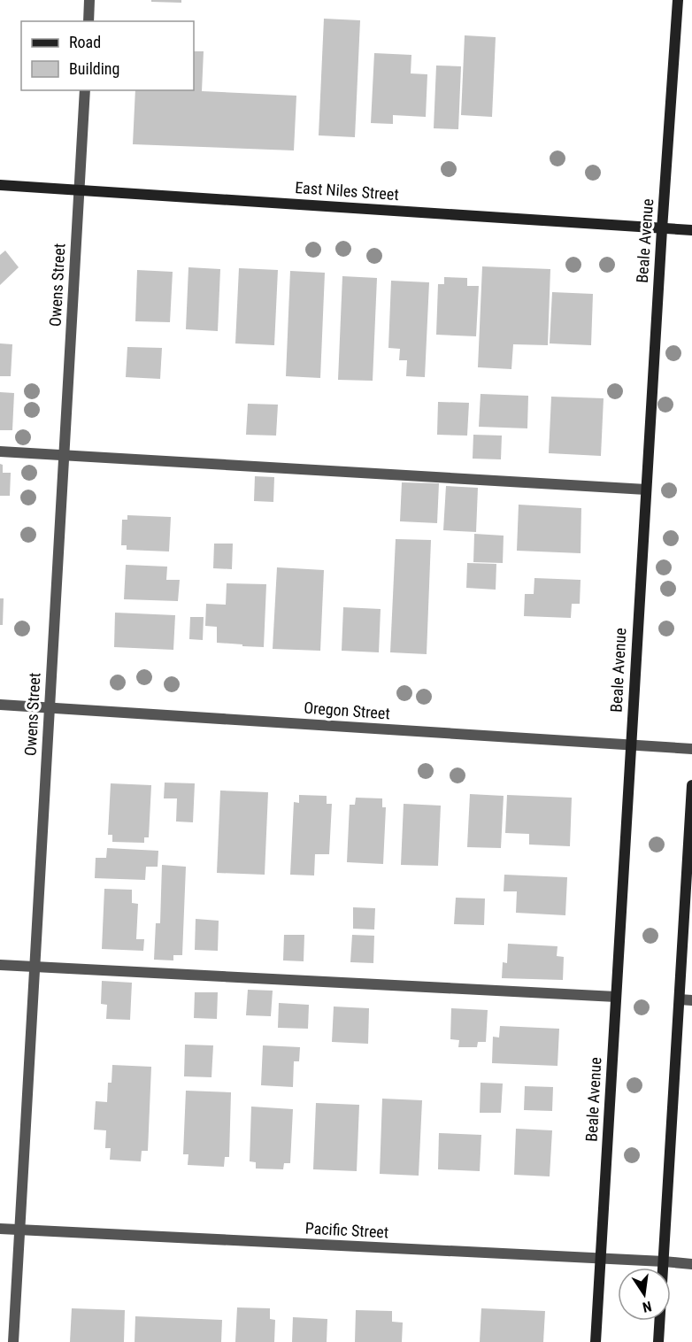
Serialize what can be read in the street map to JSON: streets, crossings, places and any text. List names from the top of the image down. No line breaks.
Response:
{"streets":{"main road":["East Niles Street","Beale Avenue"],"street":["Owens Street","Oregon Street","Pacific Street"]},"crossings":[["East Niles Street","Beale Avenue"],["East Niles Street","Owens Street"],["Beale Avenue","Oregon Street"],["Beale Avenue","Pacific Street"],["Owens Street","Oregon Street"],["Owens Street","Pacific Street"]],"legend":["Road","Building"],"north":"bottom"}
